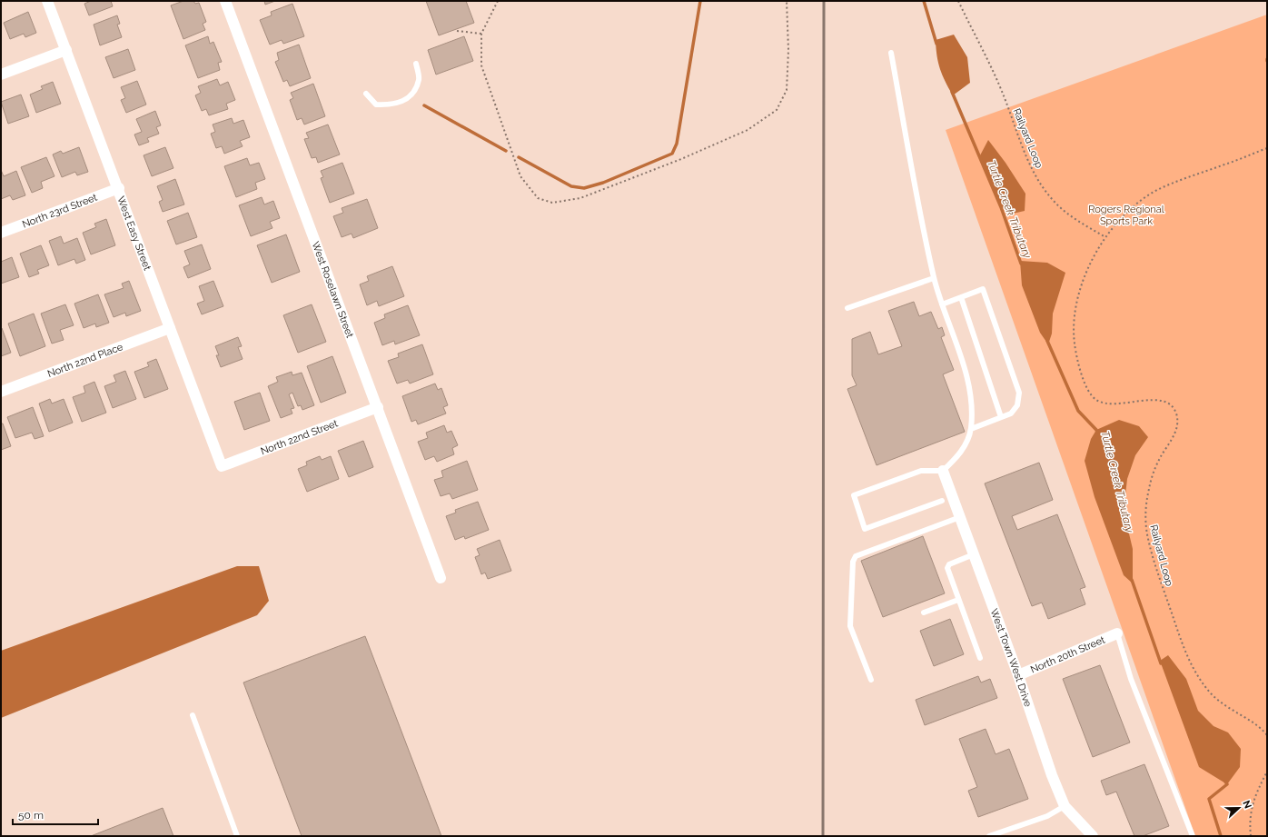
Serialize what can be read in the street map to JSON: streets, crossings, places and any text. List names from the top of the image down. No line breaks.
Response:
{"streets":{"street":["North 23rd Street","West Easy Street","West Roselawn Street","North 22nd Place","North 22nd Street","North 20th Street","West Town West Drive"],"path":["Railyard Loop"]},"crossings":[["North 23rd Street","West Easy Street"],["West Easy Street","North 22nd Place"],["West Easy Street","North 22nd Street"],["West Roselawn Street","North 22nd Street"],["North 20th Street","West Town West Drive"]],"water":["Turtle Creek Tributary"],"parks":["Rogers Regional Sports Park"],"scale_bar":"50 m","north":"right"}
